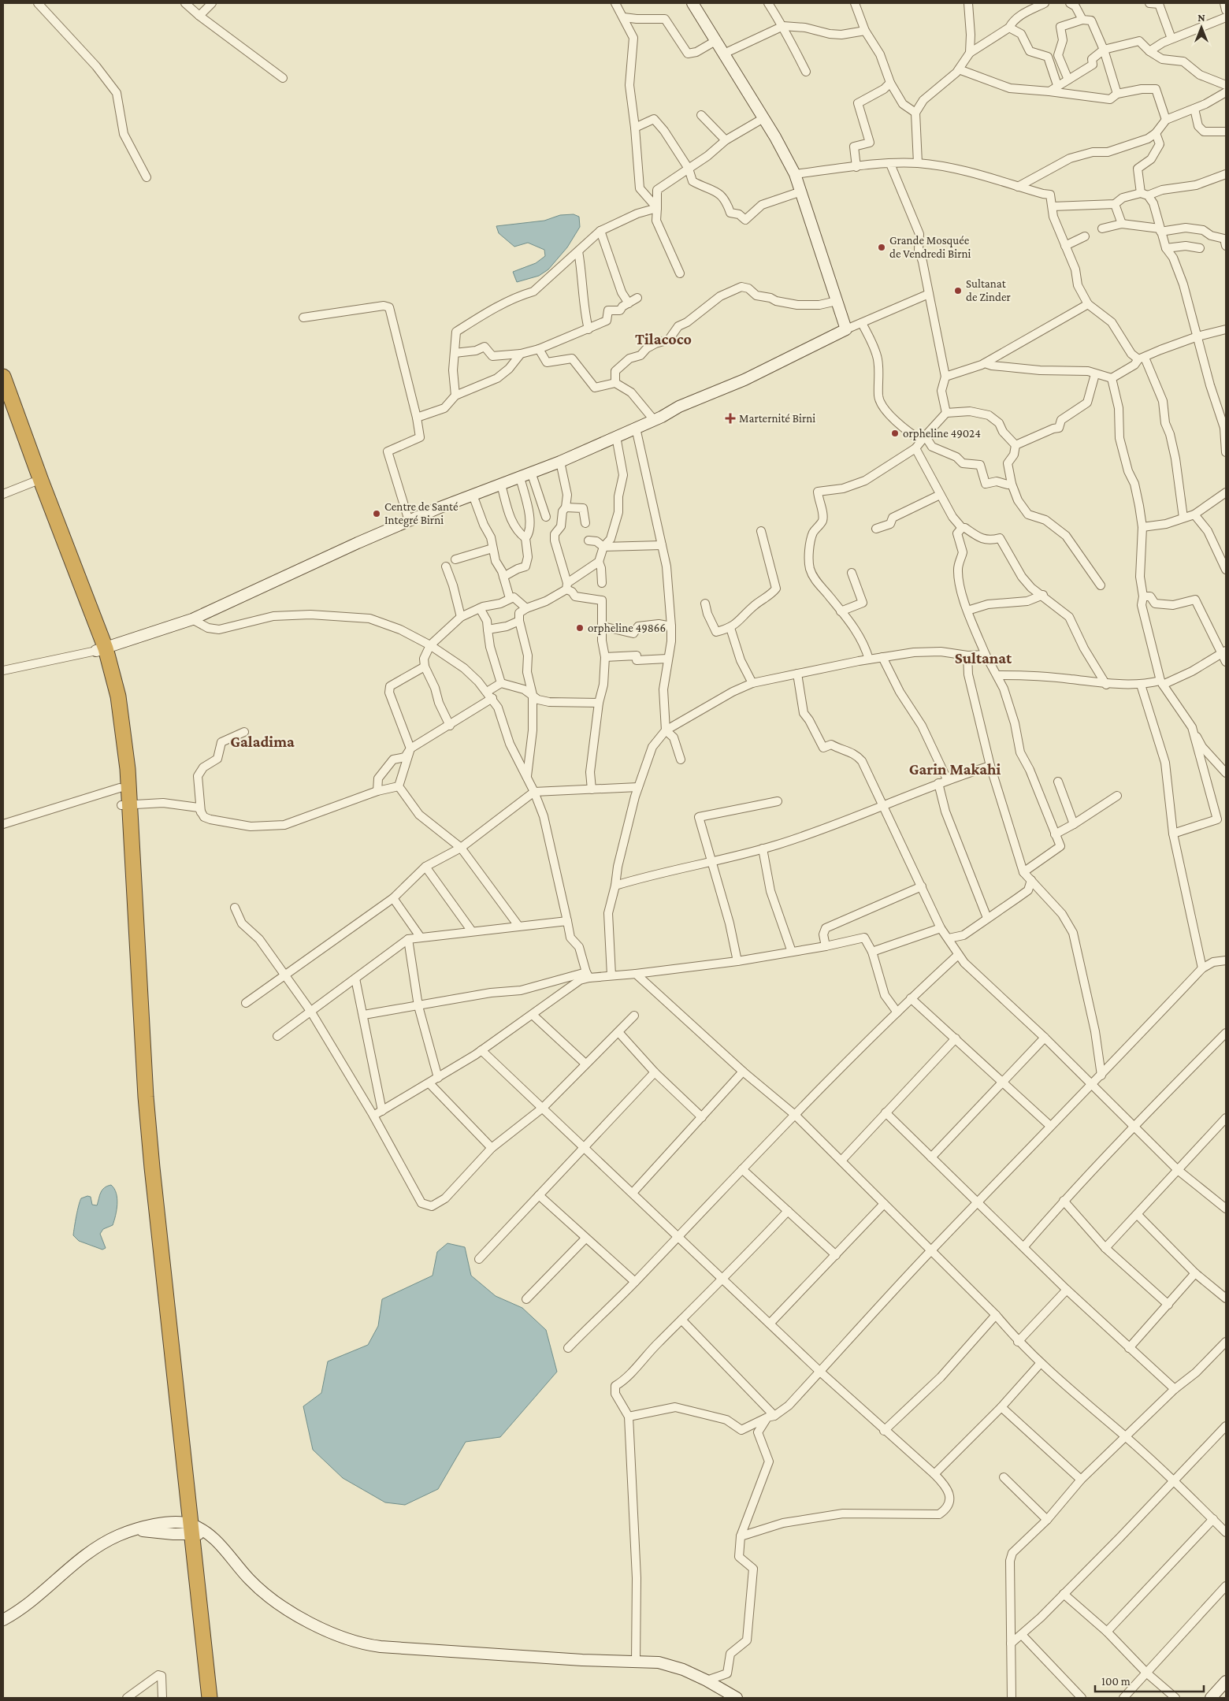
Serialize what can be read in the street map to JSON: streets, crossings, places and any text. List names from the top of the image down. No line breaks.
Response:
{"districts":["Tilacoco","Sultanat","Galadima","Garin Makahi"],"places":{"other":["Grande Mosquée de Vendredi Birni","Sultanat de Zinder","orpheline 49024","Centre de Santé Integré Birni","orpheline 49866"],"health":["Marternité Birni"]},"scale_bar":"100 m","north":"top"}
